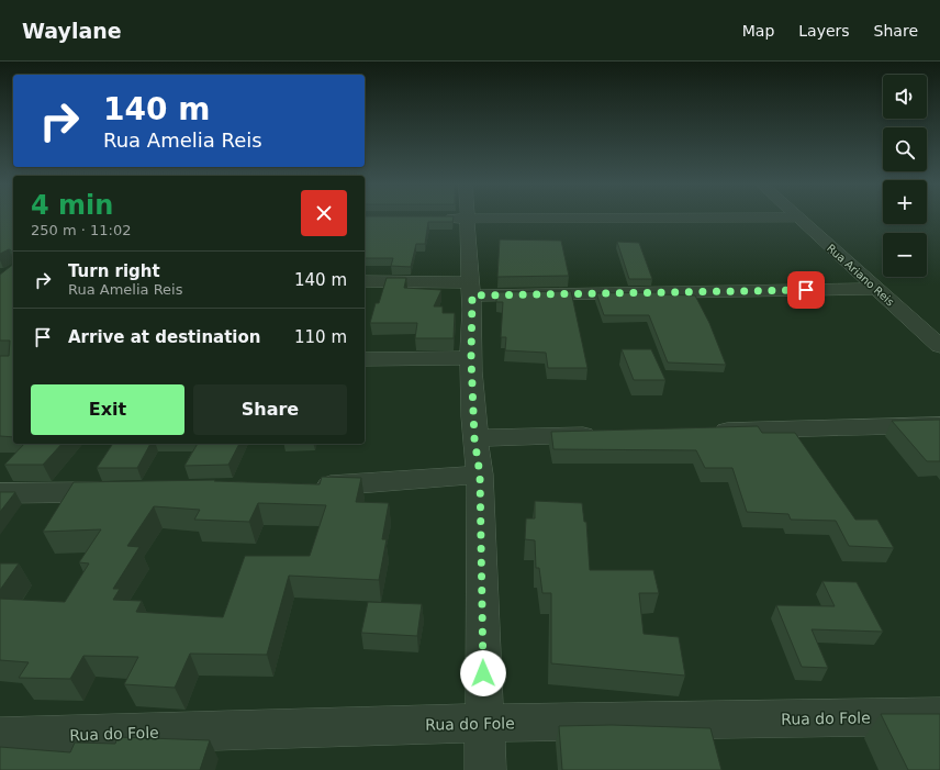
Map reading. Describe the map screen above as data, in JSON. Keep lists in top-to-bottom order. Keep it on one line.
{"streets":{"street":["Rua Ariano Reis","Rua do Fole"]},"page":{"header":"Waylane","nav":["Map","Layers","Share"],"map_buttons":["+","−"],"turn":["140 m","Rua Amelia Reis"],"heading":["4 min","250 m · 11:02"],"list":[{"name":"Turn right","note":"Rua Amelia Reis","value":"140 m"},{"name":"Arrive at destination","value":"110 m"}],"buttons":["Exit","Share"]}}
